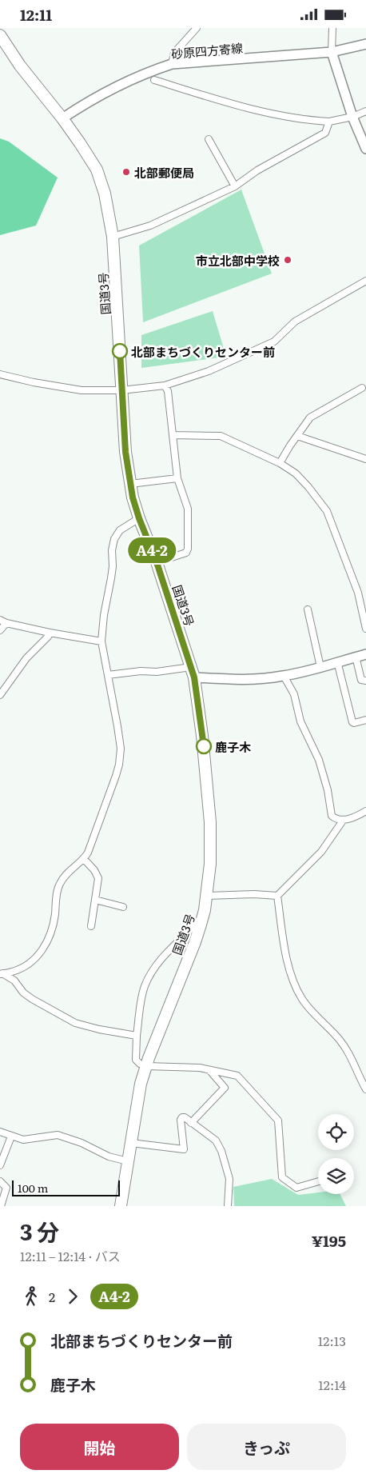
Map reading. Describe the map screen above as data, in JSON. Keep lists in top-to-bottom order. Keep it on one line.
{"streets":{"highway":["国道3号"],"main road":["砂原四方寄線"]},"crossings":[["砂原四方寄線","国道3号"]],"places":["北部郵便局","市立北部中学校","北部まちづくりセンター前","鹿子木"],"lines":["bus line A4-2"],"scale_bar":"100 m","page":{"status":"12:11","on_map":"A4-2","scale":"100 m","heading":["3 分","12:11 – 12:14 · バス","¥195"],"legs":["2","A4-2"],"list":[{"name":"北部まちづくりセンター前","value":"12:13"},{"name":"鹿子木","value":"12:14"}],"buttons":["開始","きっぷ"]}}
